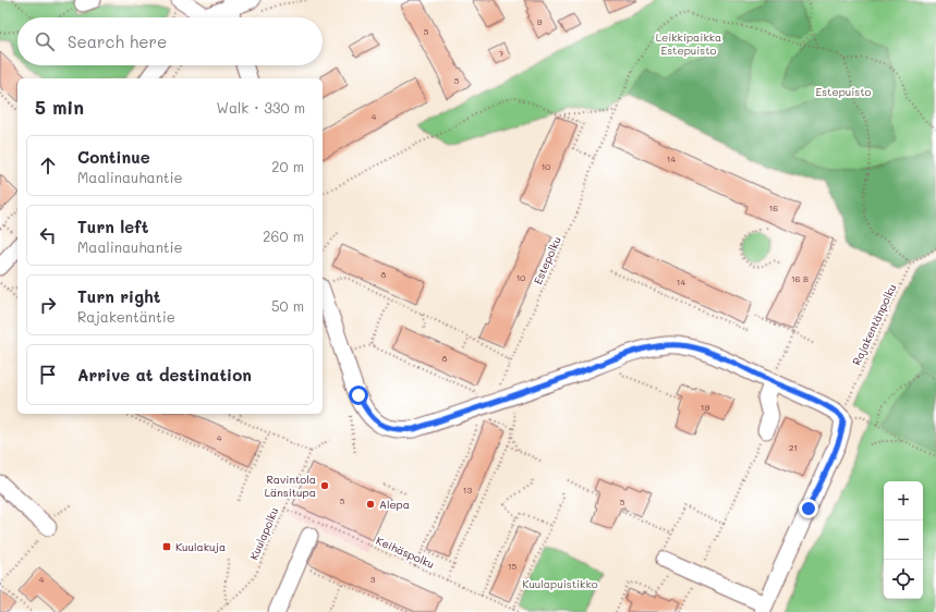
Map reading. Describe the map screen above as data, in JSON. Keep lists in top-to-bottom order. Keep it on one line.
{"streets":{"path":["Estepolku","Rajakentänpolku","Kuulapolku","Keihäspolku"]},"crossings":[["Kuulapolku","Keihäspolku"]],"parks":["Leikkipaikka Estepuisto","Estepuisto","Kuulapuistikko"],"places":{"other":["Ravintola Länsitupa","Alepa"],"transit":["Kuulakuja"]},"house_numbers":["9","5","7","5","4","14","10","16","8","10","16 B","14","8","19","4","21","13","5","5","15","4","3"],"page":{"search":"Search here","heading":["5 min","Walk · 330 m"],"list":[["Continue","Maalinauhantie","20 m"],["Turn left","Maalinauhantie","260 m"],["Turn right","Rajakentäntie","50 m"],"Arrive at destination"],"map_buttons":["+","−"]}}
